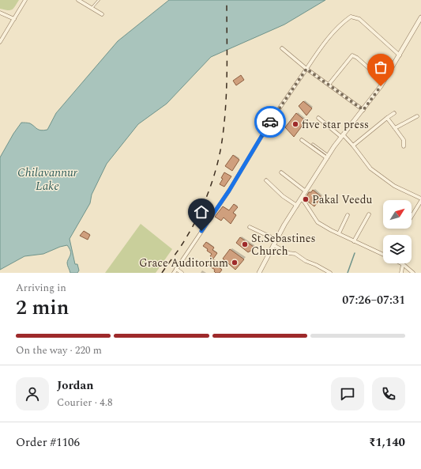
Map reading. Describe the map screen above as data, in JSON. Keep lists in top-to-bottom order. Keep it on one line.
{"water":["Chilavannur Lake"],"places":["five star press","Pakal Veedu","St.Sebastines Church","Grace Auditorium"],"north":"top right","page":{"heading":["2 min","Arriving in","07:26–07:31"],"panel":["Jordan","Courier · 4.8","Order #1106","₹1,140"],"bar":"On the way · 220 m"}}
